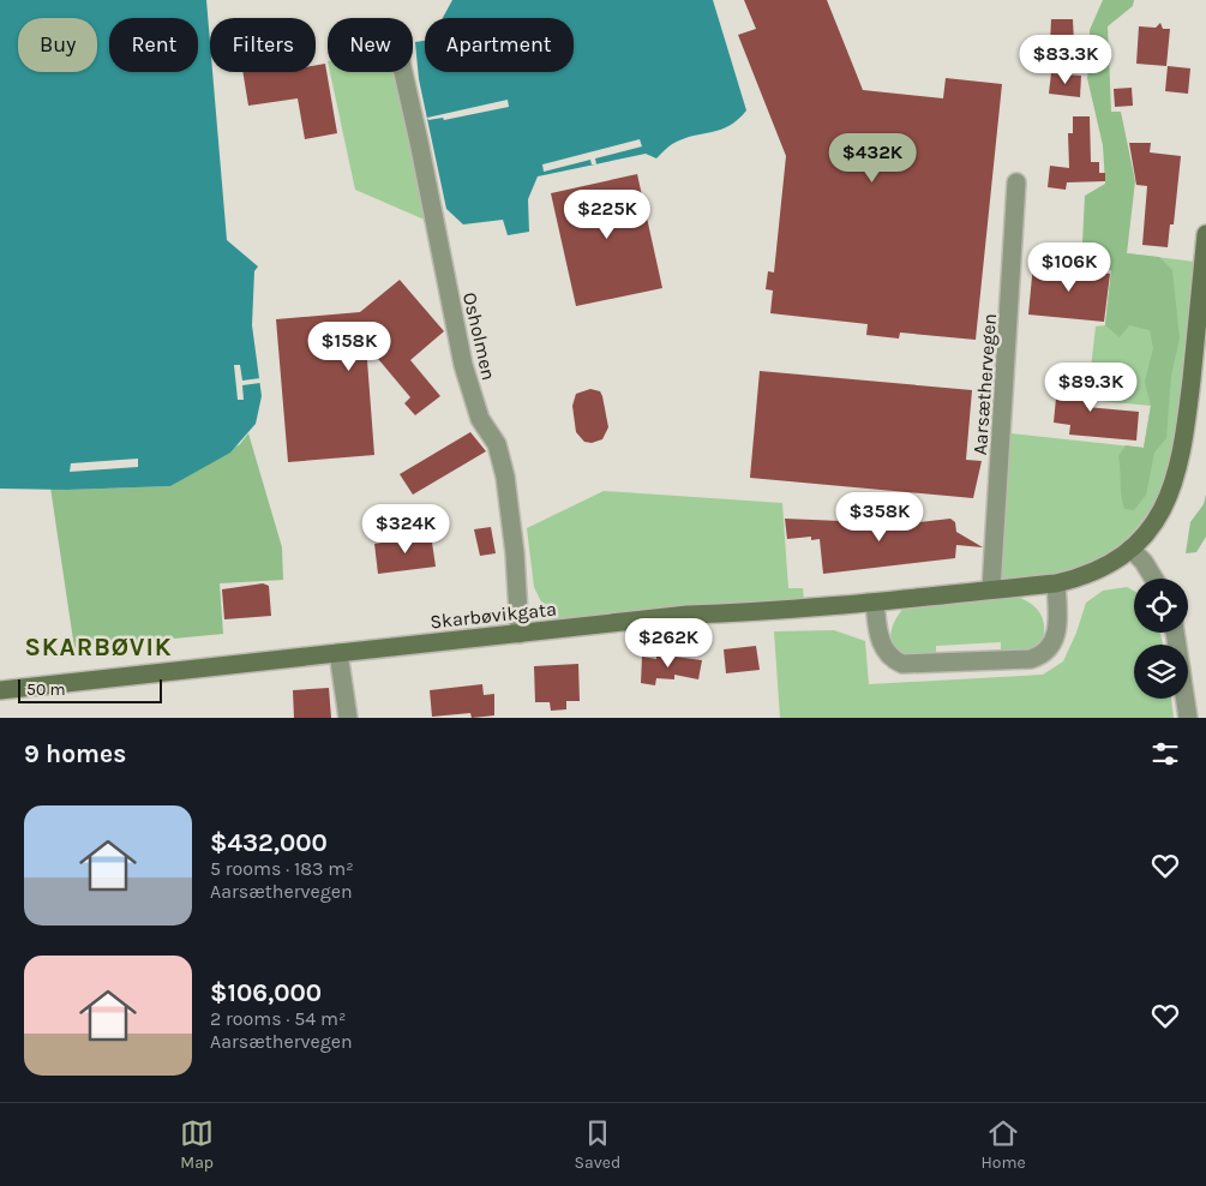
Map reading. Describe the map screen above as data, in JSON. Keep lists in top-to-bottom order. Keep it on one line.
{"streets":{"main road":["Skarbøvikgata"],"street":["Osholmen","Aarsæthervegen"]},"crossings":[["Osholmen","Skarbøvikgata"],["Aarsæthervegen","Skarbøvikgata"]],"districts":["SKARBØVIK"],"scale_bar":"50 m","page":{"chip":["Buy","Rent","Filters","New","Apartment"],"price":["$83.3K","$432K","$225K","$106K","$158K","$89.3K","$358K","$324K","$262K"],"scale":"50 m","heading":"9 homes","list":[{"name":"$432,000","note":"5 rooms · 183 m² · Aarsæthervegen"},{"name":"$106,000","note":"2 rooms · 54 m² · Aarsæthervegen"}],"tabs":["Map","Saved","Home"]}}
